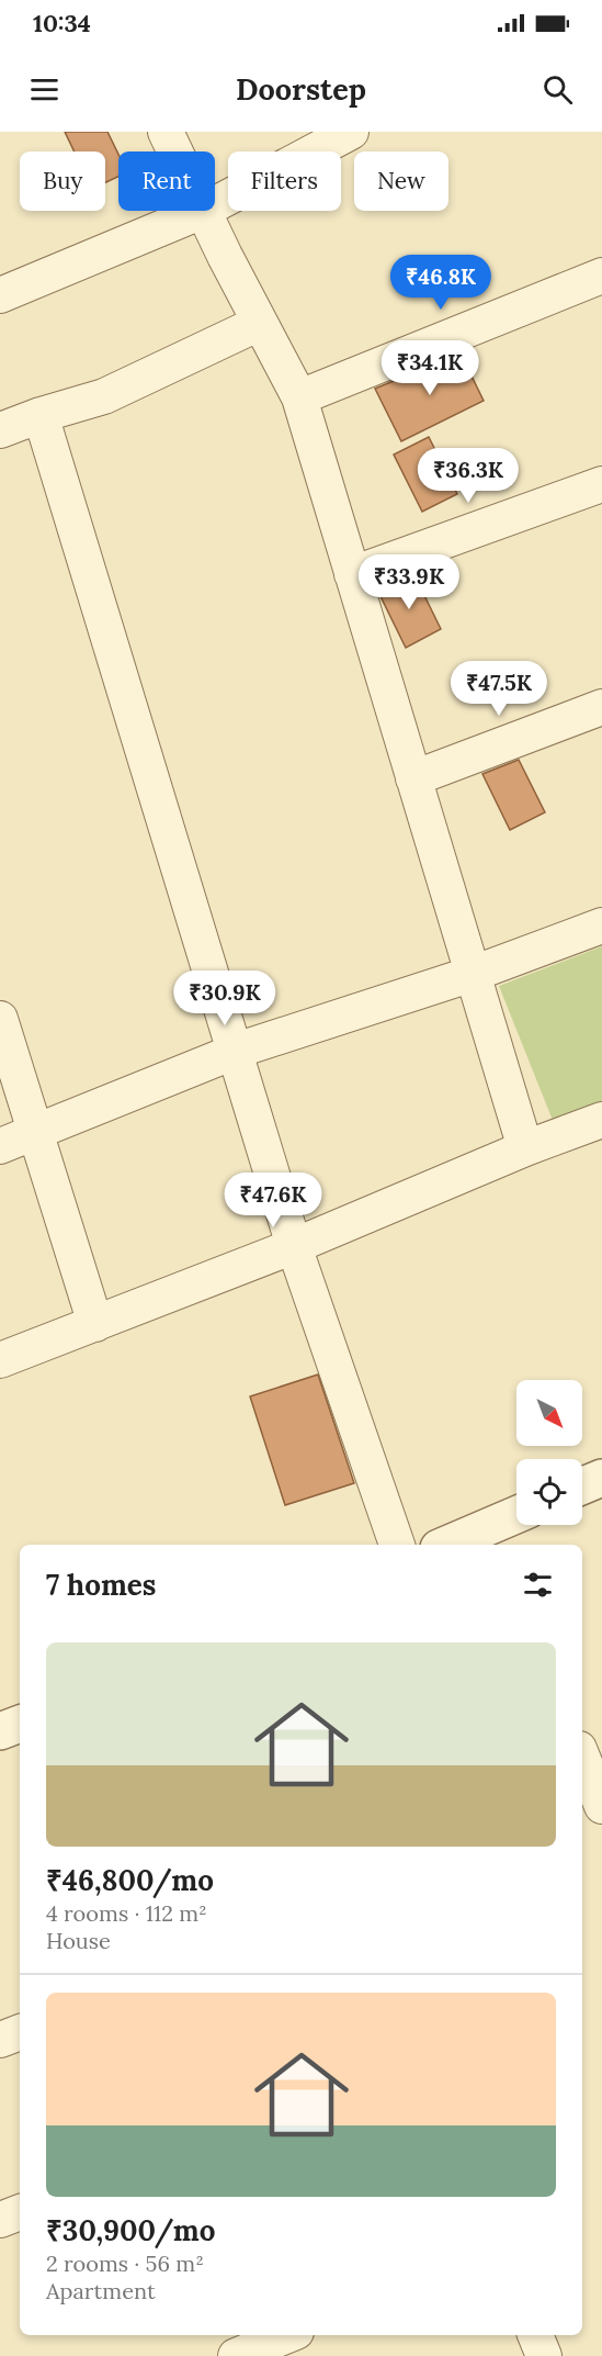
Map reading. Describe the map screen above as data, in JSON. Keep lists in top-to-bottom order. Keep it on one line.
{"north":"bottom right","page":{"status":"10:34","header":"Doorstep","chip":["Buy","Rent","Filters","New"],"price":["₹46.8K","₹34.1K","₹36.3K","₹33.9K","₹47.5K","₹30.9K","₹47.6K"],"heading":"7 homes","list":[{"name":"₹46,800/mo","note":"4 rooms · 112 m² · House"},{"name":"₹30,900/mo","note":"2 rooms · 56 m² · Apartment"}]}}
